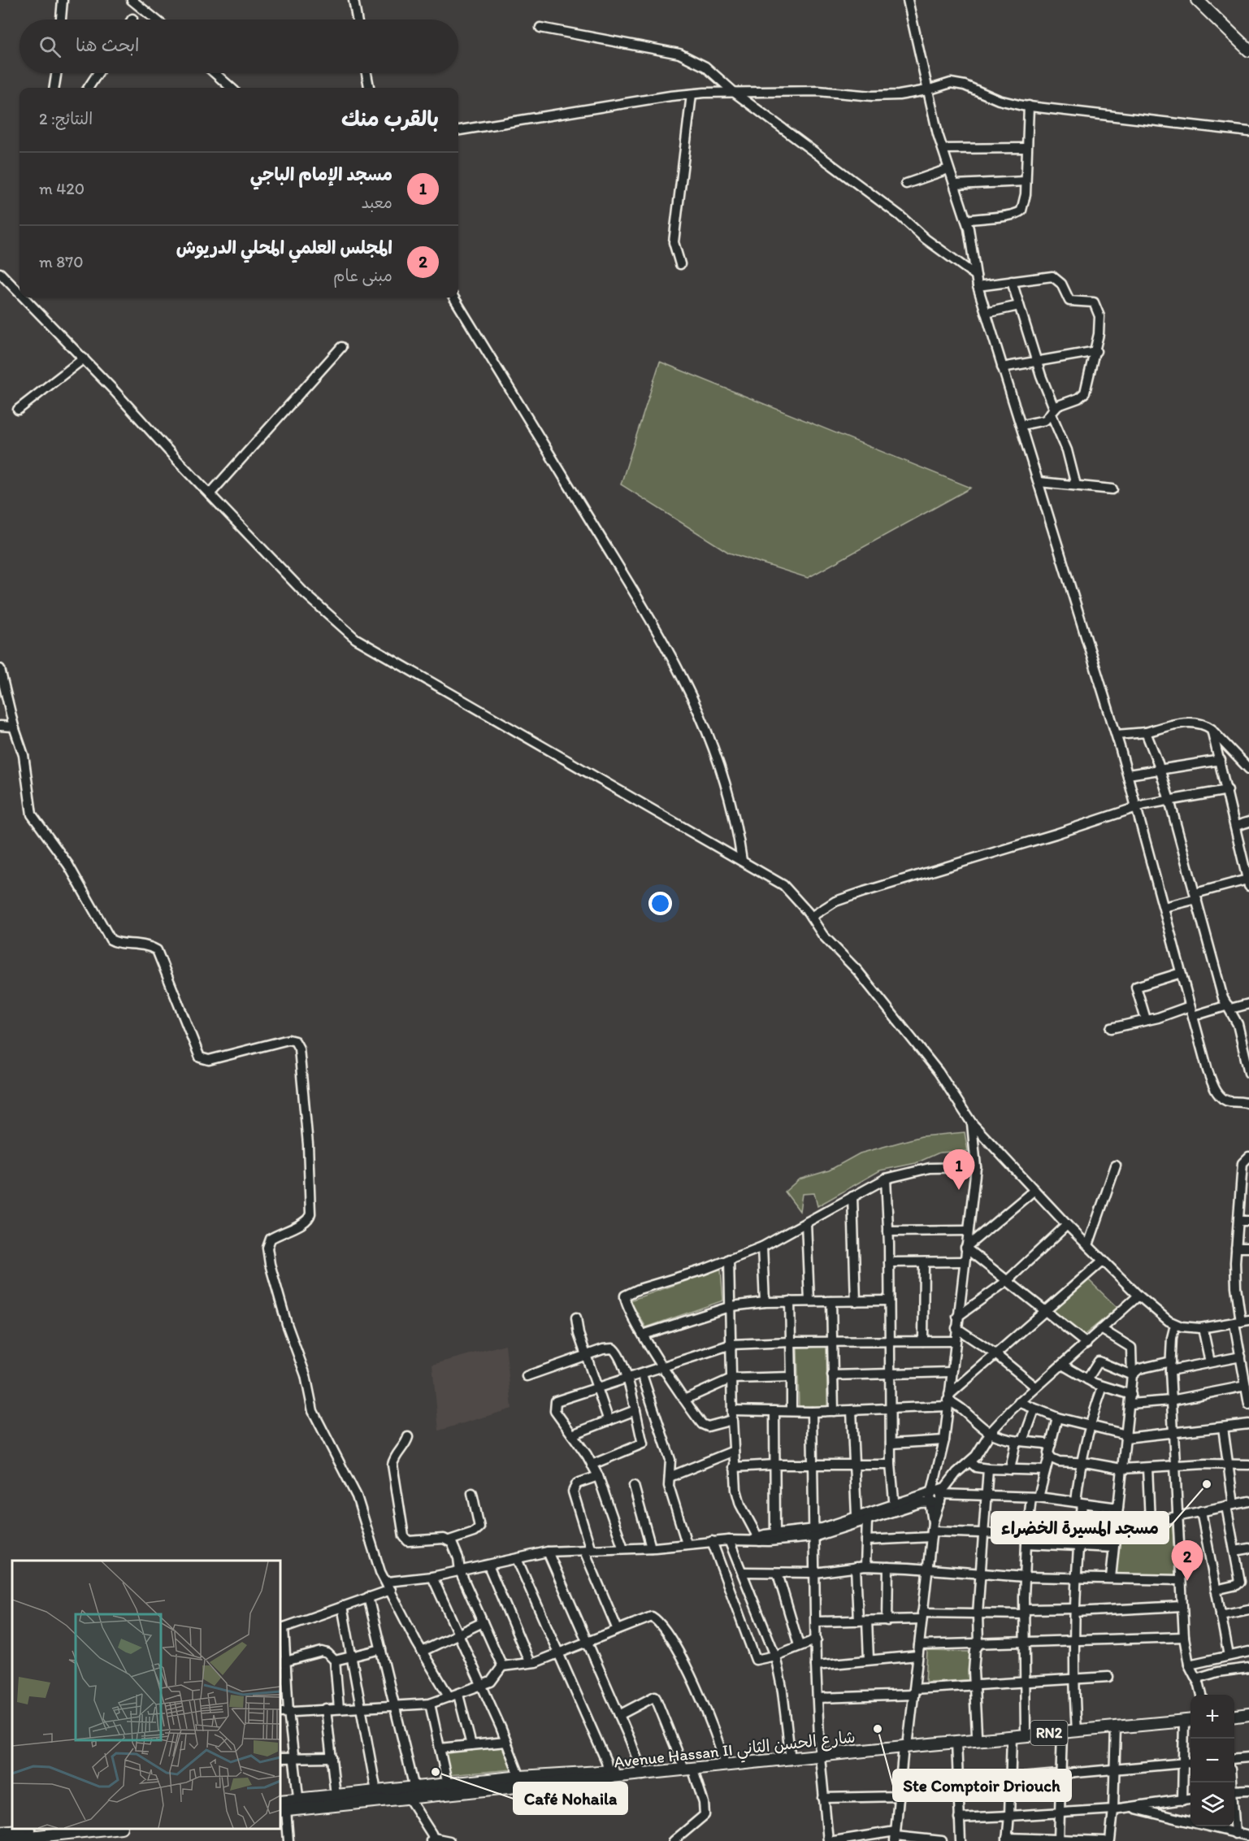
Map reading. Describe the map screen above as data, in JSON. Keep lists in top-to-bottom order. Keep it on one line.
{"streets":{"main road":["RN2","Avenue Hassan II شارع الحسن الثاني"]},"places":["مسجد المسيرة الخضراء","Ste Comptoir Driouch","Café Nohaila"],"page":{"search":"ابحث هنا","heading":["بالقرب منك","النتائج: 2"],"list":[{"mark":"1","name":"مسجد الإمام الباجي","note":"معبد","value":"420 m"},{"mark":"2","name":"المجلس العلمي المحلي الدريوش","note":"مبنى عام","value":"870 m"}],"pins":["1","2"],"map_buttons":["+","−"]}}
